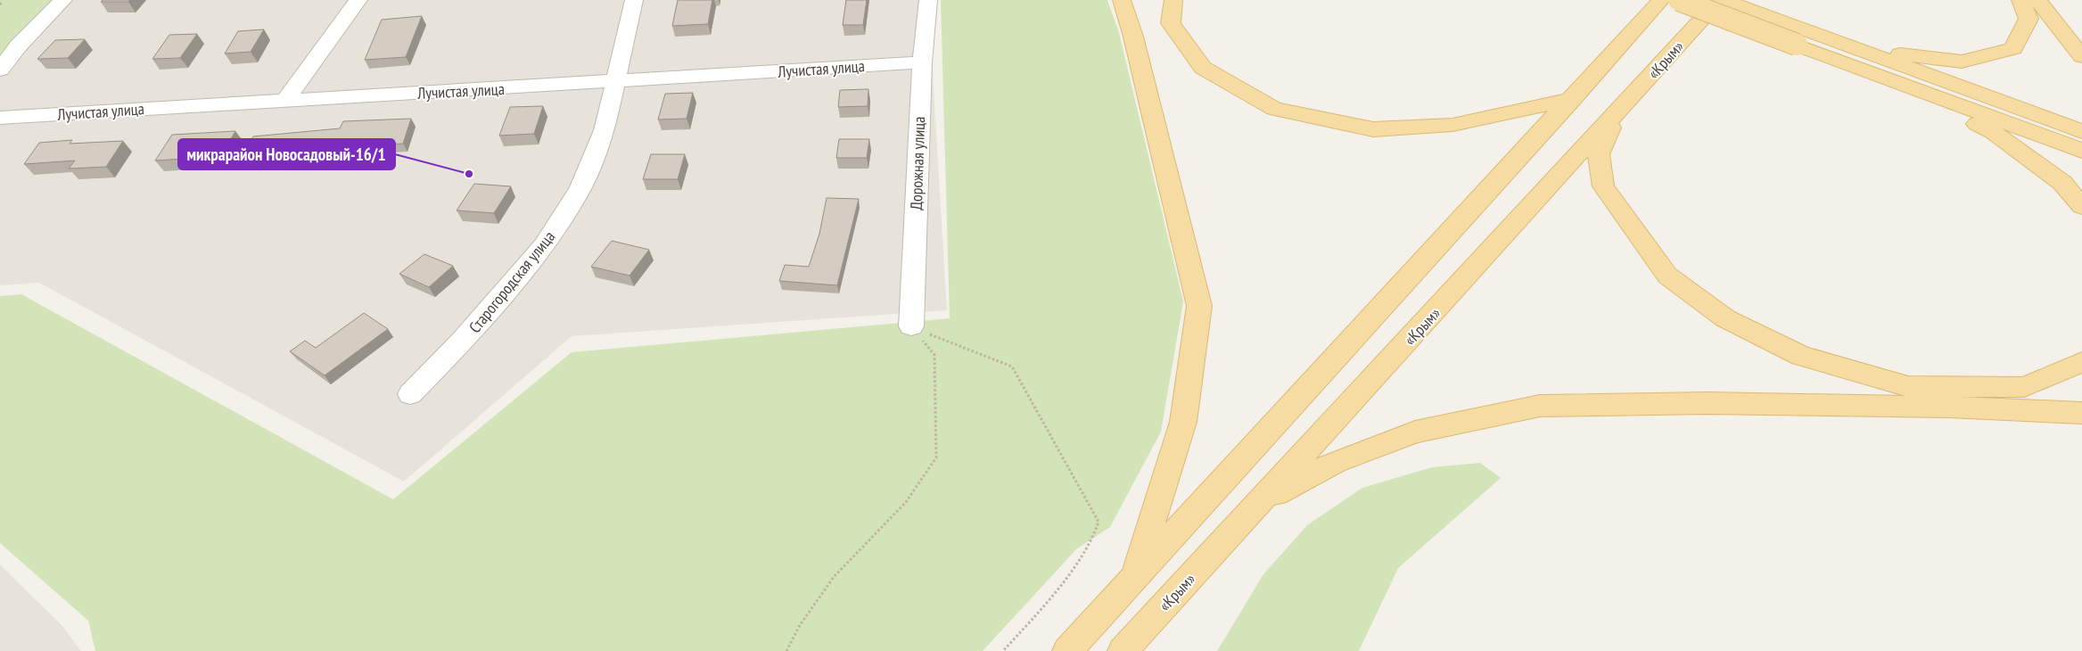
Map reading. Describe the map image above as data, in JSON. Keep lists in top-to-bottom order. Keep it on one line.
{"streets":{"main road":["«Крым»"],"street":["Лучистая улица","Дорожная улица","Старогородская улица"]},"crossings":[["Лучистая улица","Дорожная улица"],["Лучистая улица","Старогородская улица"]],"places":["микрарайон Новосадовый-16/1"]}
